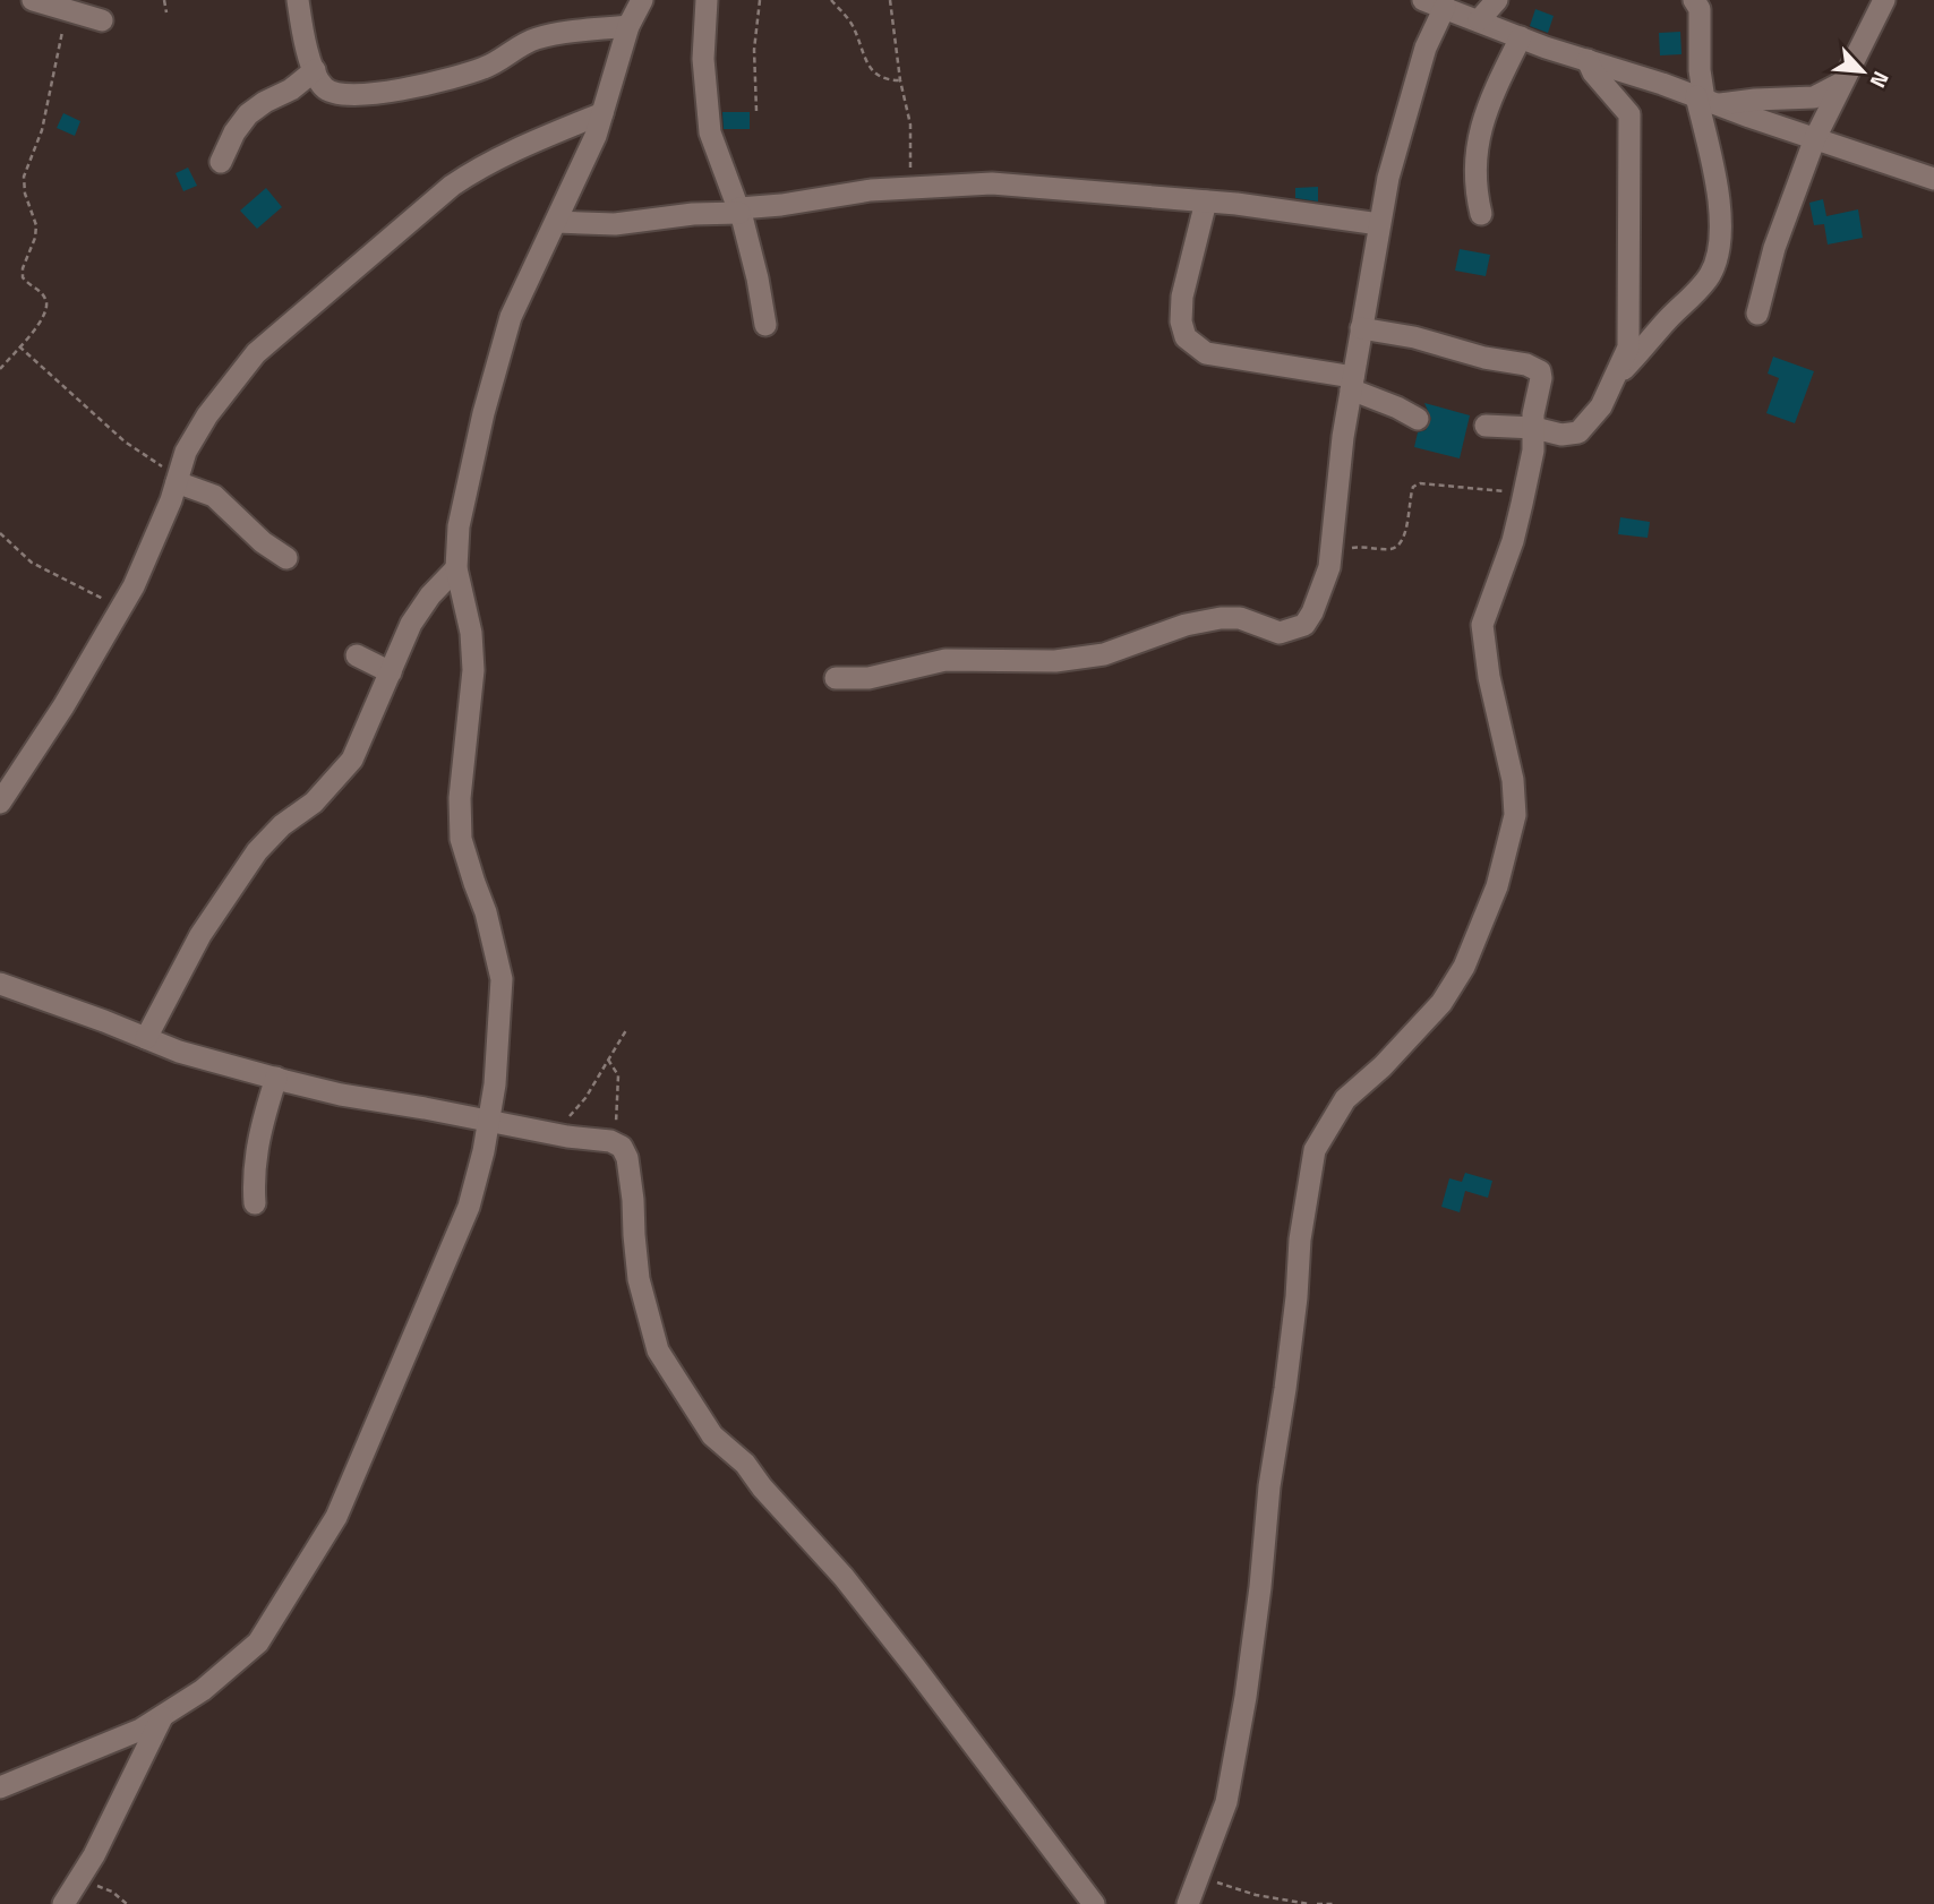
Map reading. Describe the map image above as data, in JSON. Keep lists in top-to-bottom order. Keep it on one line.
{"north":"bottom right"}
